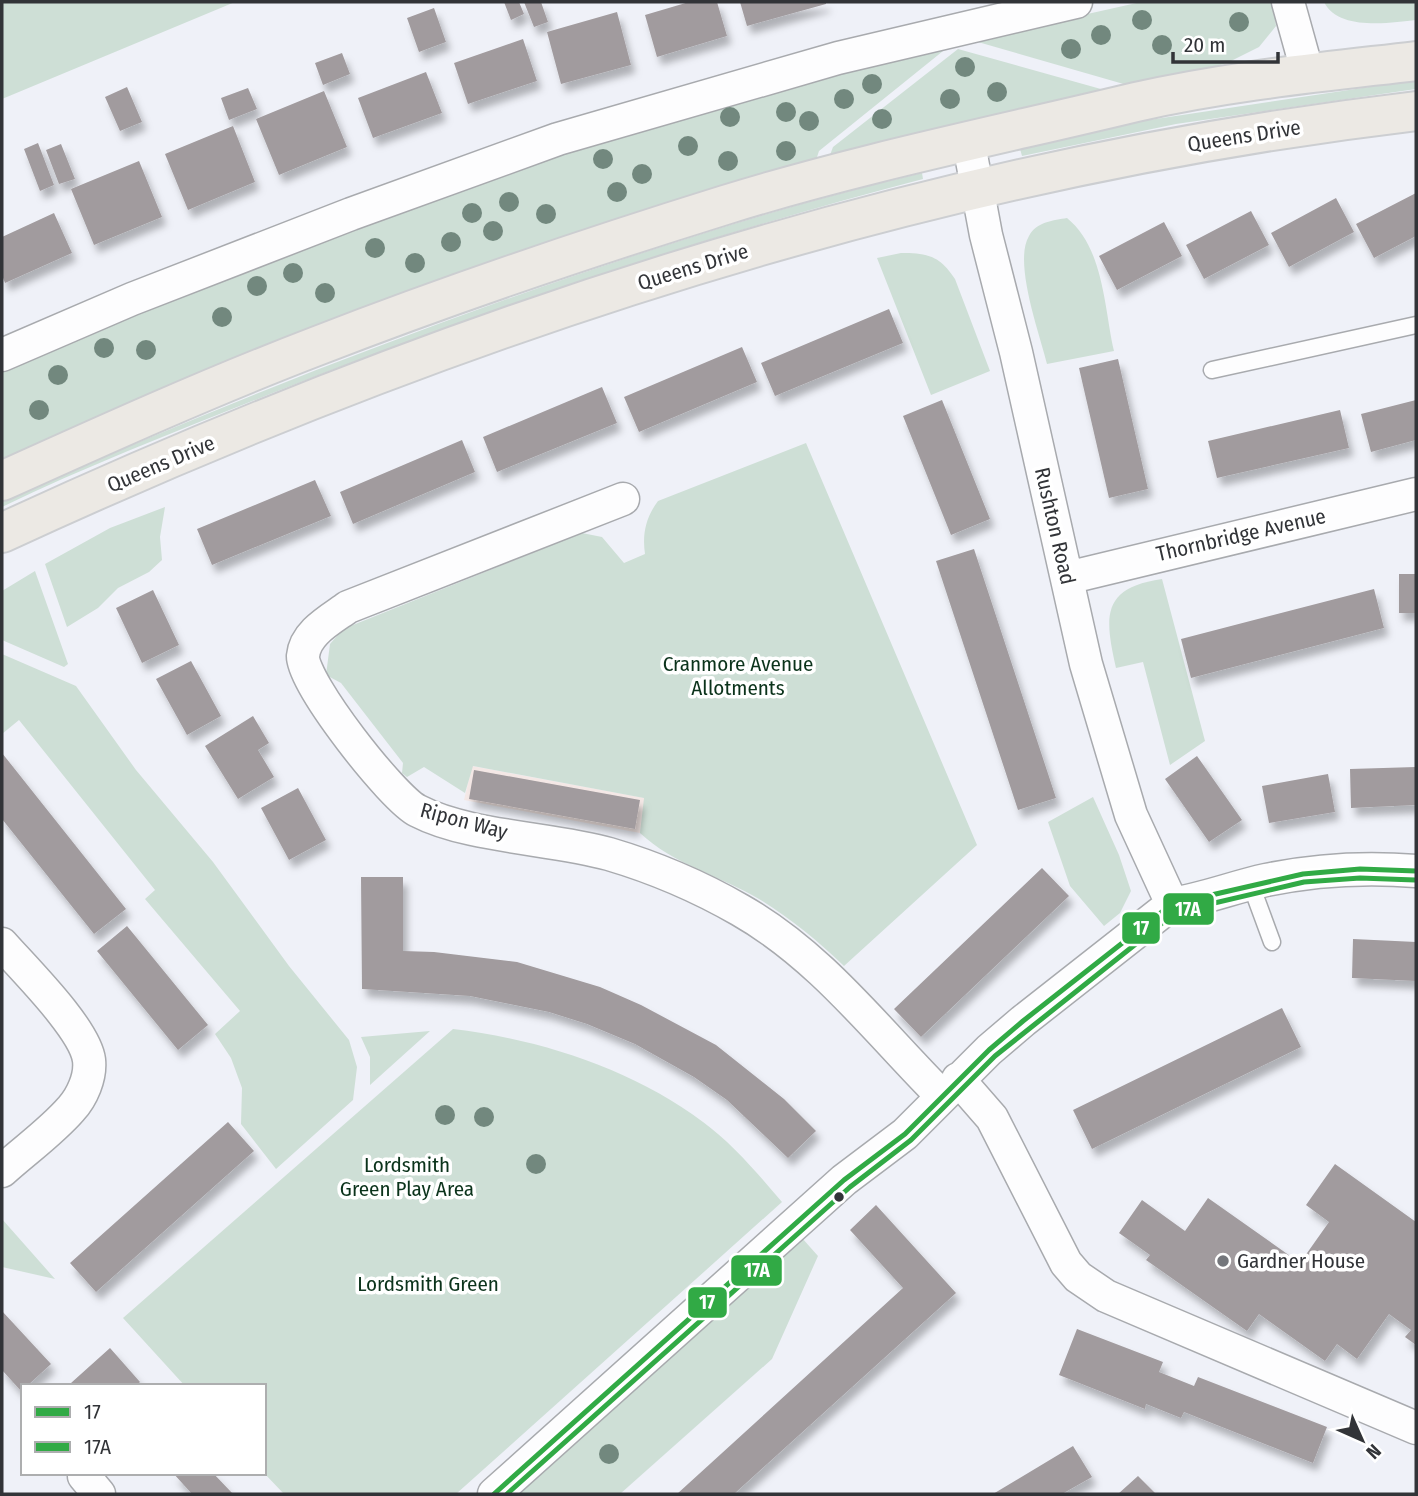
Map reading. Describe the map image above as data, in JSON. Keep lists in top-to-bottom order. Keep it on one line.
{"streets":{"main road":["Queens Drive"],"street":["Rushton Road","Thornbridge Avenue","Ripon Way"]},"crossings":[["Queens Drive","Rushton Road"],["Rushton Road","Thornbridge Avenue"]],"parks":["Cranmore Avenue Allotments","Lordsmith Green Play Area","Lordsmith Green"],"places":["Gardner House"],"lines":["transit line 17","transit line 17A"],"legend":["17","17A"],"scale_bar":"20 m","north":"bottom right"}
